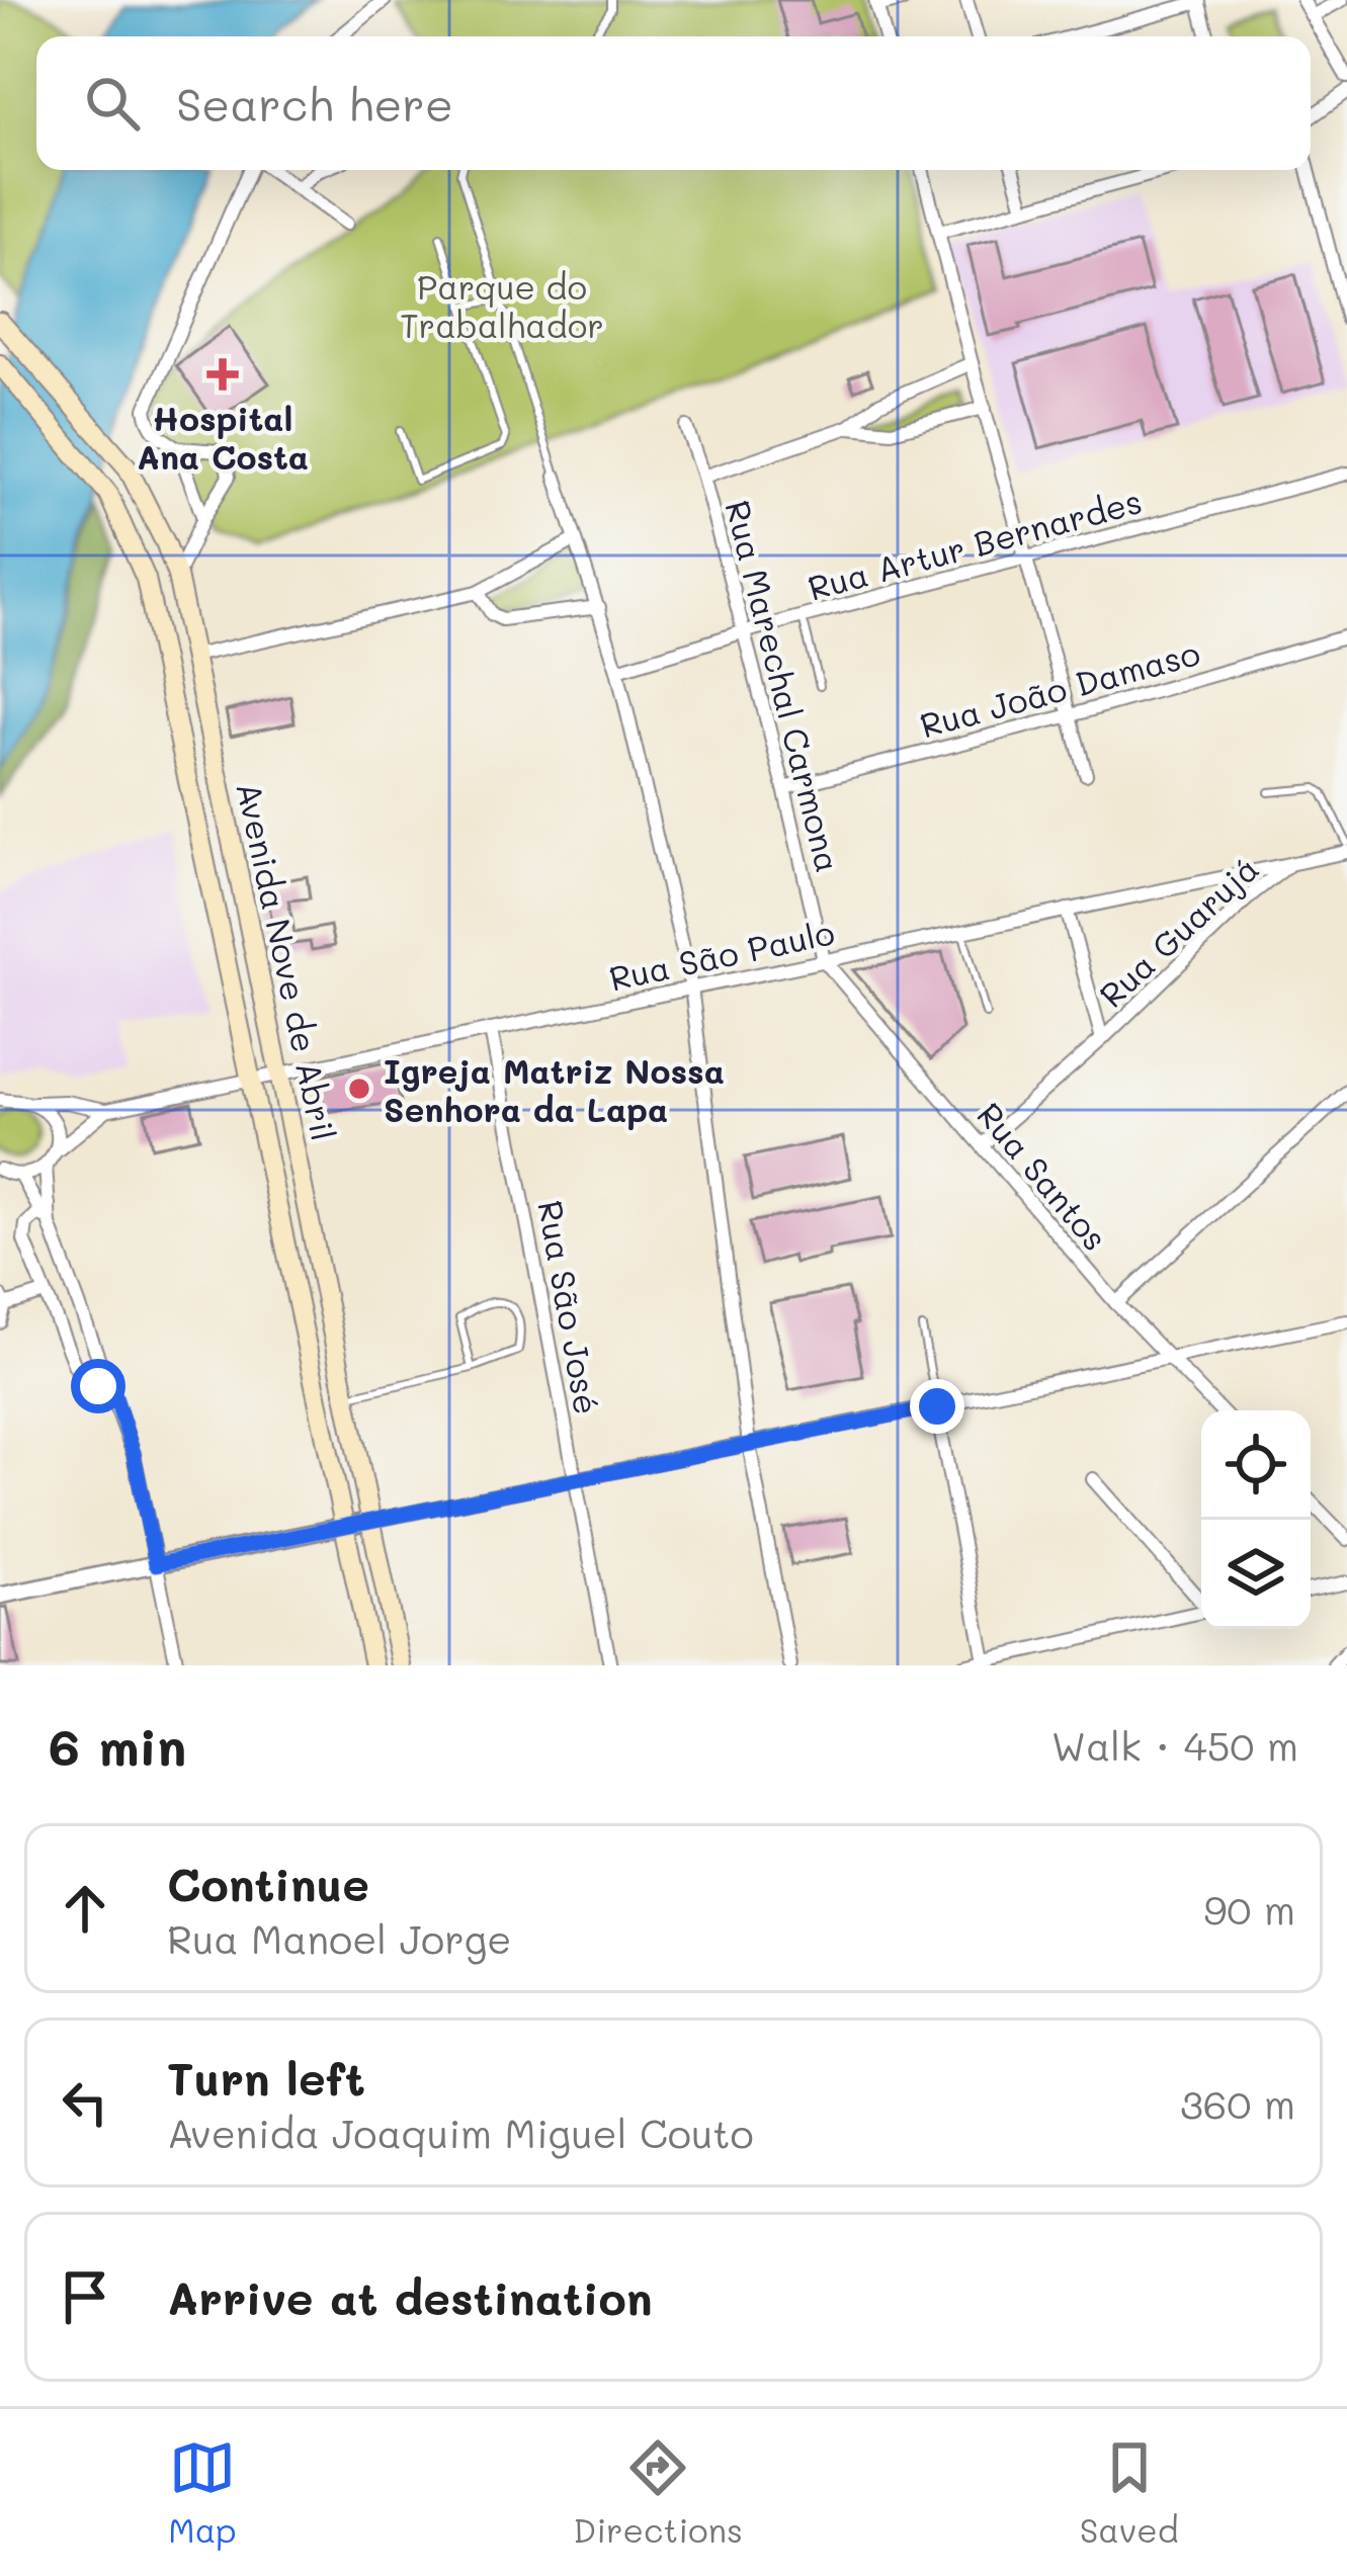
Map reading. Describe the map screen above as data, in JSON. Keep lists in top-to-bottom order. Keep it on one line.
{"streets":{"main road":["Avenida Nove de Abril"],"street":["Rua Artur Bernardes","Rua Marechal Carmona","Rua João Damaso","Rua Guarujá","Rua São Paulo","Rua Santos","Rua São José"]},"crossings":[["Rua Artur Bernardes","Rua Marechal Carmona"],["Rua Marechal Carmona","Rua João Damaso"],["Rua Marechal Carmona","Rua São Paulo"],["Rua Marechal Carmona","Rua Santos"],["Rua Guarujá","Rua São Paulo"],["Rua Guarujá","Rua Santos"],["Rua São Paulo","Avenida Nove de Abril"],["Rua São Paulo","Rua Santos"],["Rua São Paulo","Rua São José"]],"parks":["Parque do Trabalhador"],"places":{"health":["Hospital Ana Costa"],"other":["Igreja Matriz Nossa Senhora da Lapa"]},"page":{"search":"Search here","heading":["6 min","Walk · 450 m"],"list":[["Continue","Rua Manoel Jorge","90 m"],["Turn left","Avenida Joaquim Miguel Couto","360 m"],"Arrive at destination"],"nav":["Map","Directions","Saved"]}}
